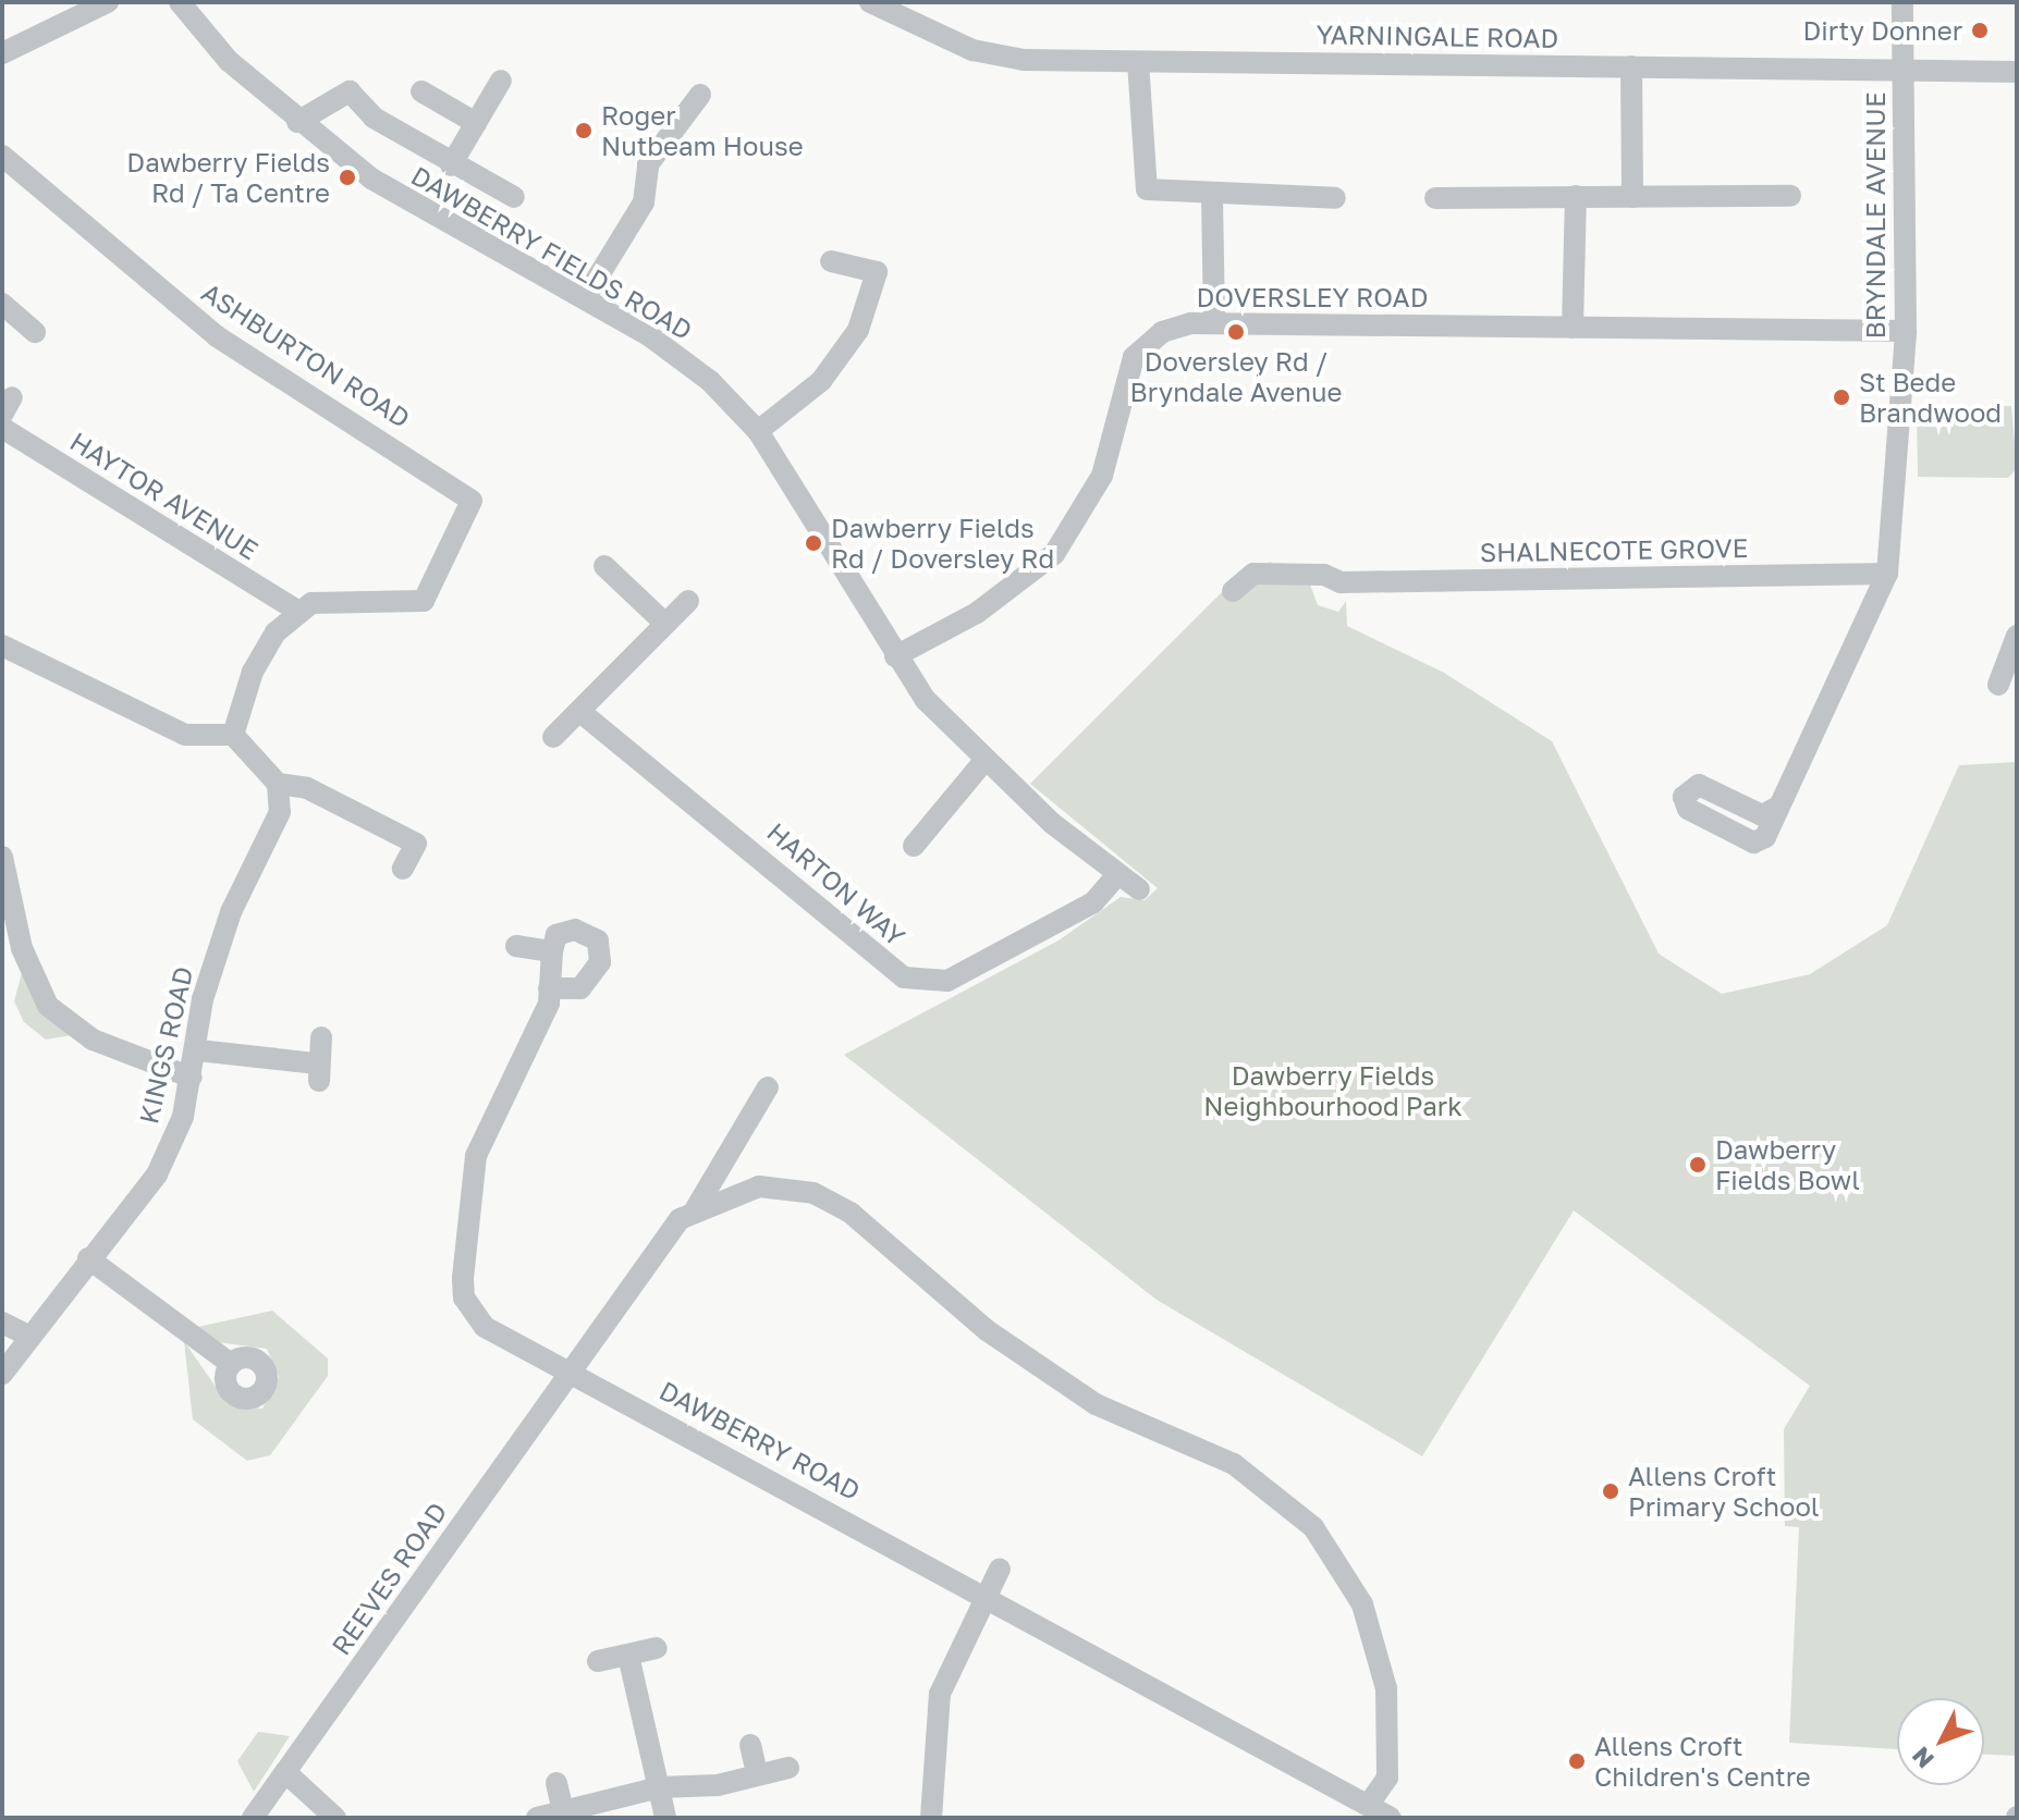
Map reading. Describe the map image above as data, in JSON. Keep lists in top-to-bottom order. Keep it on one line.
{"streets":{"street":["YARNINGALE ROAD","BRYNDALE AVENUE","DAWBERRY FIELDS ROAD","DOVERSLEY ROAD","ASHBURTON ROAD","HAYTOR AVENUE","SHALNECOTE GROVE","HARTON WAY","KINGS ROAD","DAWBERRY ROAD","REEVES ROAD"]},"crossings":[["YARNINGALE ROAD","BRYNDALE AVENUE"],["BRYNDALE AVENUE","DOVERSLEY ROAD"],["BRYNDALE AVENUE","SHALNECOTE GROVE"],["DAWBERRY FIELDS ROAD","DOVERSLEY ROAD"],["DAWBERRY FIELDS ROAD","HARTON WAY"],["ASHBURTON ROAD","HAYTOR AVENUE"],["DAWBERRY ROAD","REEVES ROAD"]],"parks":["Dawberry Fields Neighbourhood Park"],"places":["Dirty Donner","Roger Nutbeam House","Dawberry Fields Rd / Ta Centre","Doversley Rd / Bryndale Avenue","St Bede Brandwood","Dawberry Fields Rd / Doversley Rd","Dawberry Fields Bowl","Allens Croft Primary School","Allens Croft Children's Centre"],"north":"bottom left"}
